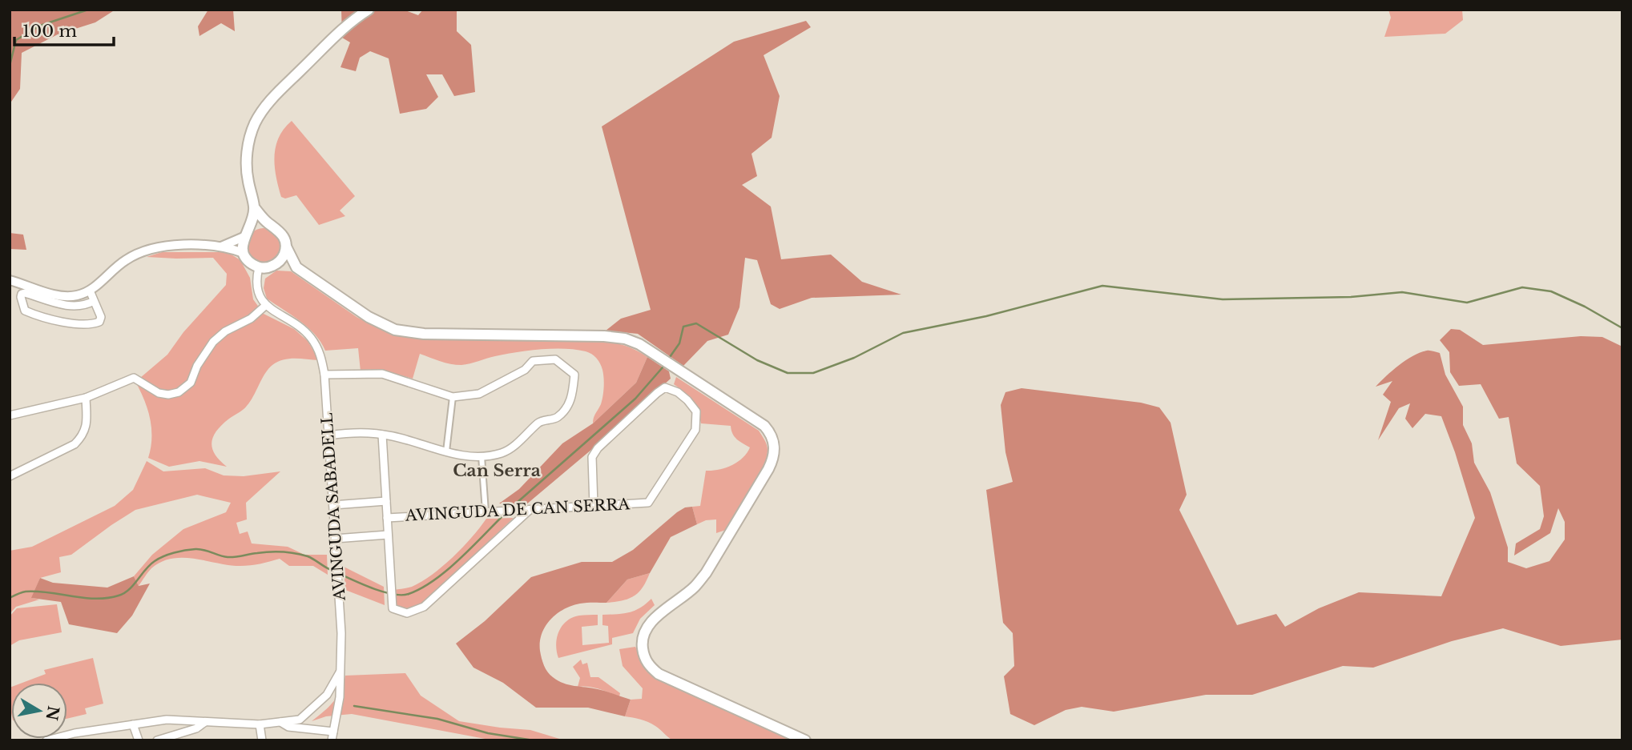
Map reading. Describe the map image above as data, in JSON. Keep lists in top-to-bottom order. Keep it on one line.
{"streets":{"street":["AVINGUDA SABADELL","AVINGUDA DE CAN SERRA"]},"districts":["Can Serra"],"scale_bar":"100 m","north":"right"}
